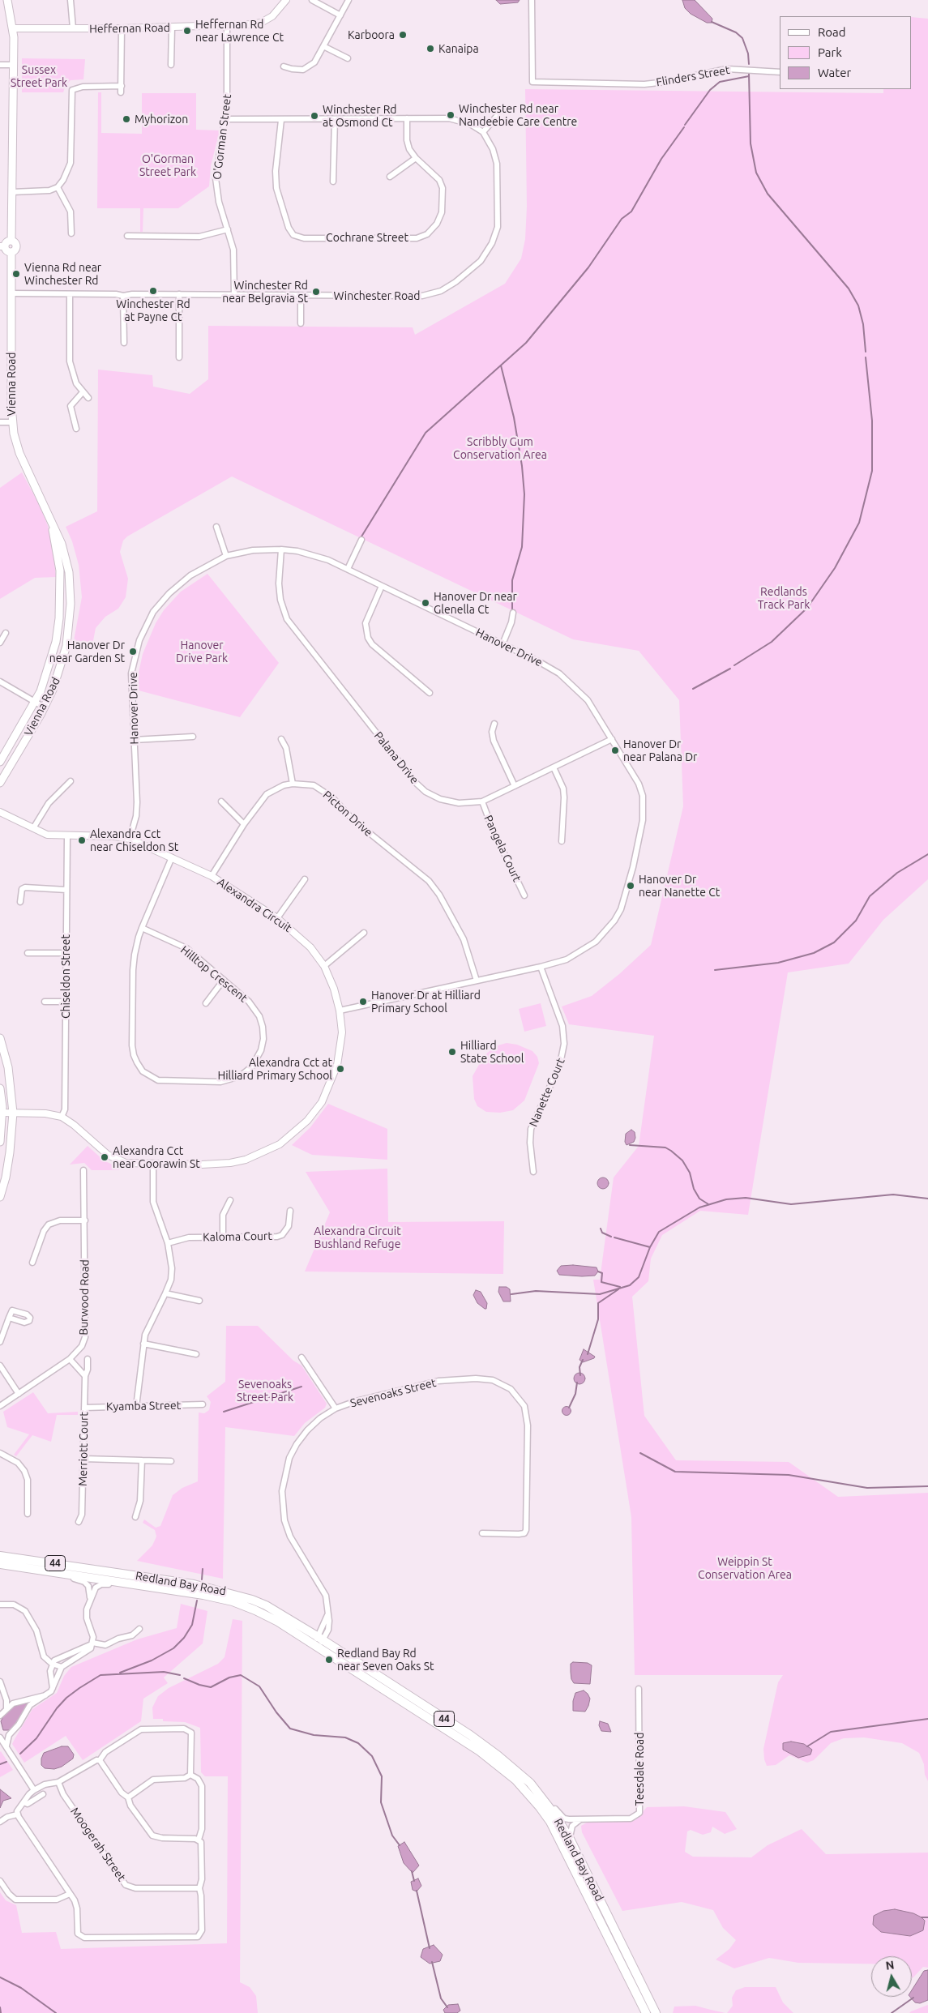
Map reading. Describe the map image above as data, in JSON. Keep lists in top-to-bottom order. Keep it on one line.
{"streets":{"main road":["Vienna Road","44","Redland Bay Road"],"street":["Heffernan Road","Flinders Street","O'Gorman Street","Cochrane Street","Winchester Road","Hanover Drive","Palana Drive","Picton Drive","Pangela Court","Alexandra Circuit","Hilltop Crescent","Chiseldon Street","Nanette Court","Kaloma Court","Burwood Road","Sevenoaks Street","Kyamba Street","Merriott Court","Teesdale Road","Moogerah Street"]},"crossings":[["Heffernan Road","O'Gorman Street"],["O'Gorman Street","Winchester Road"],["Winchester Road","Vienna Road"],["Hanover Drive","Palana Drive"],["Hanover Drive","Picton Drive"],["Hanover Drive","Alexandra Circuit"],["Hanover Drive","Nanette Court"],["Palana Drive","Pangela Court"],["Picton Drive","Alexandra Circuit"],["Alexandra Circuit","Hilltop Crescent"],["Alexandra Circuit","Chiseldon Street"],["Sevenoaks Street","Redland Bay Road"],["Kyamba Street","Merriott Court"],["Redland Bay Road","Teesdale Road"]],"parks":["Sussex Street Park","O'Gorman Street Park","Scribbly Gum Conservation Area","Redlands Track Park","Hanover Drive Park","Alexandra Circuit Bushland Refuge","Sevenoaks Street Park","Weippin St Conservation Area"],"places":["Heffernan Rd near Lawrence Ct","Karboora","Kanaipa","Winchester Rd near Nandeebie Care Centre","Winchester Rd at Osmond Ct","Myhorizon","Vienna Rd near Winchester Rd","Winchester Rd at Payne Ct","Winchester Rd near Belgravia St","Hanover Dr near Glenella Ct","Hanover Dr near Garden St","Hanover Dr near Palana Dr","Alexandra Cct near Chiseldon St","Hanover Dr near Nanette Ct","Hanover Dr at Hilliard Primary School","Hilliard State School","Alexandra Cct at Hilliard Primary School","Alexandra Cct near Goorawin St","Redland Bay Rd near Seven Oaks St"],"legend":["Road","Park","Water"],"north":"top"}
